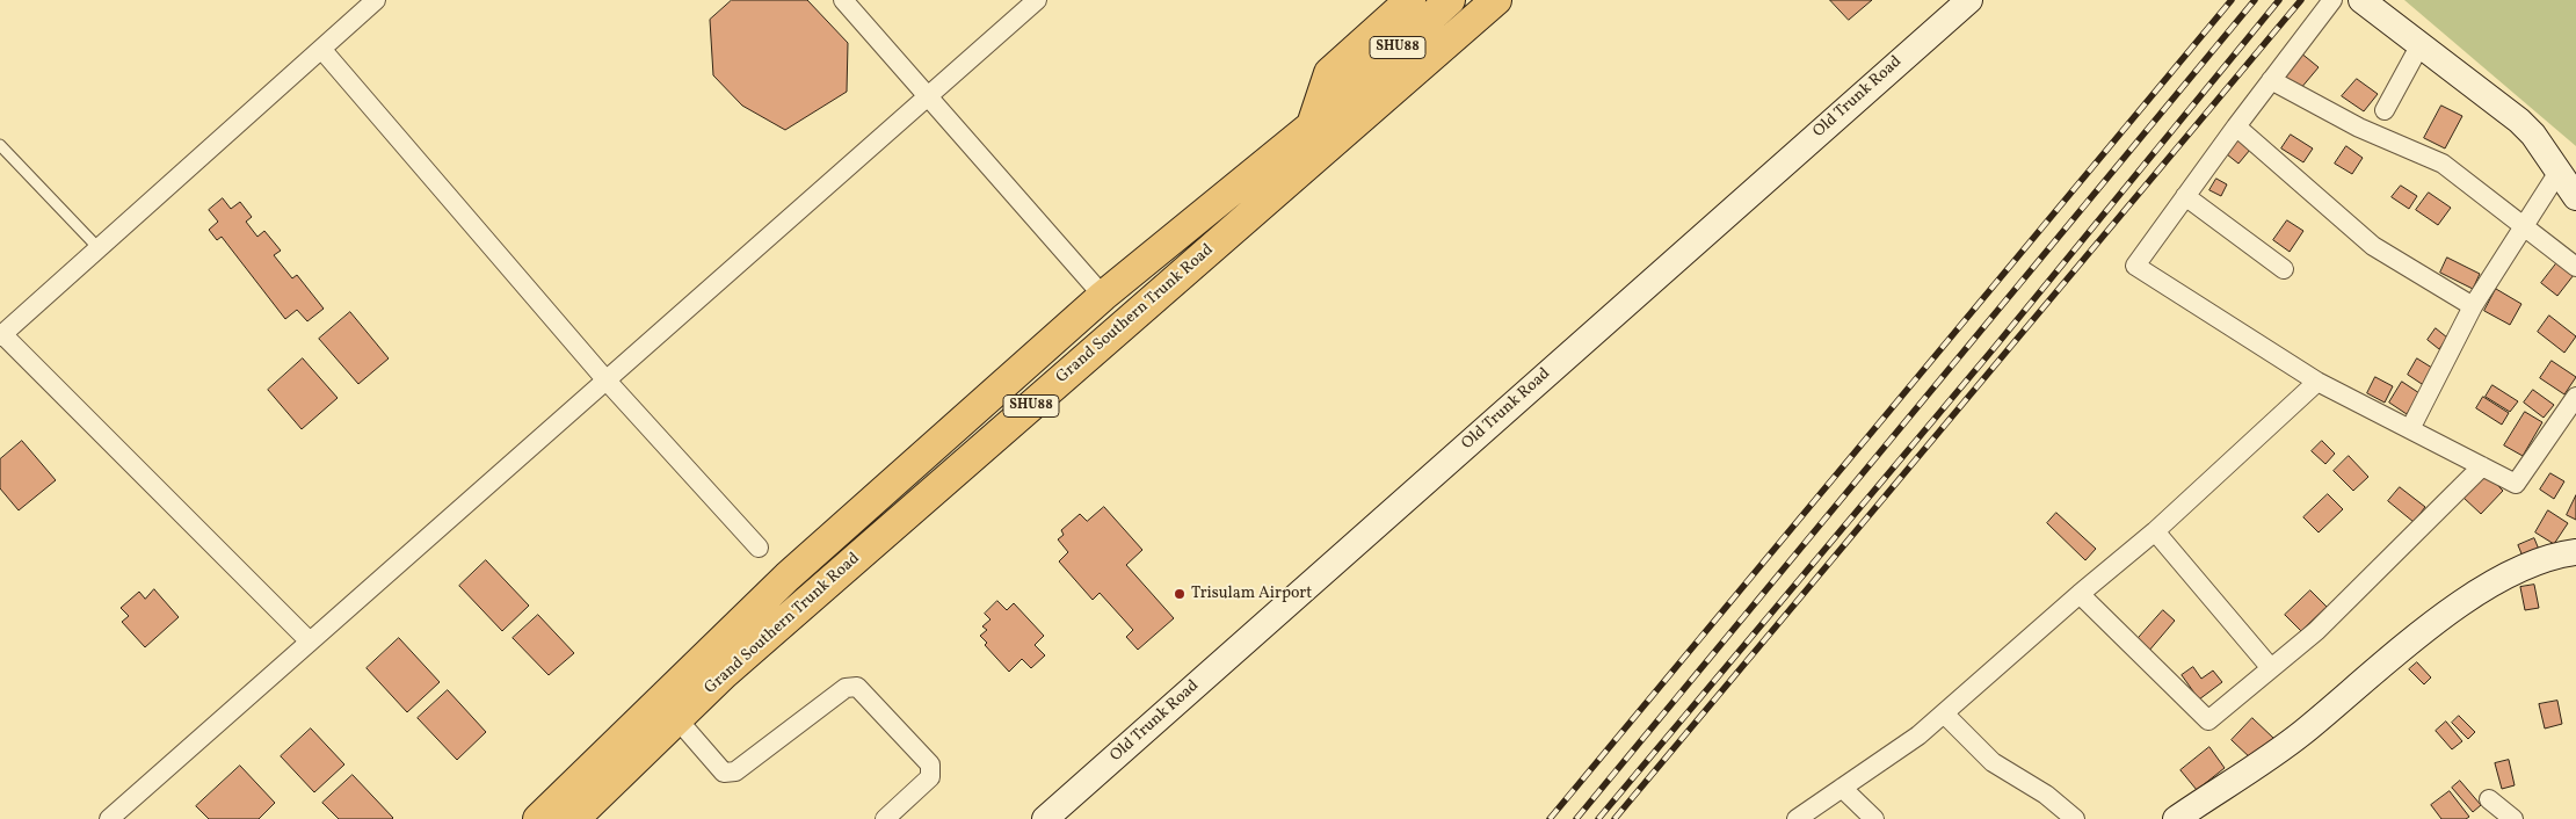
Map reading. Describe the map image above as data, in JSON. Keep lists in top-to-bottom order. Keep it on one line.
{"streets":{"main road":["SHU88","Grand Southern Trunk Road"],"street":["Old Trunk Road"]},"crossings":[["SHU88","Grand Southern Trunk Road"]],"places":["Trisulam Airport"]}
